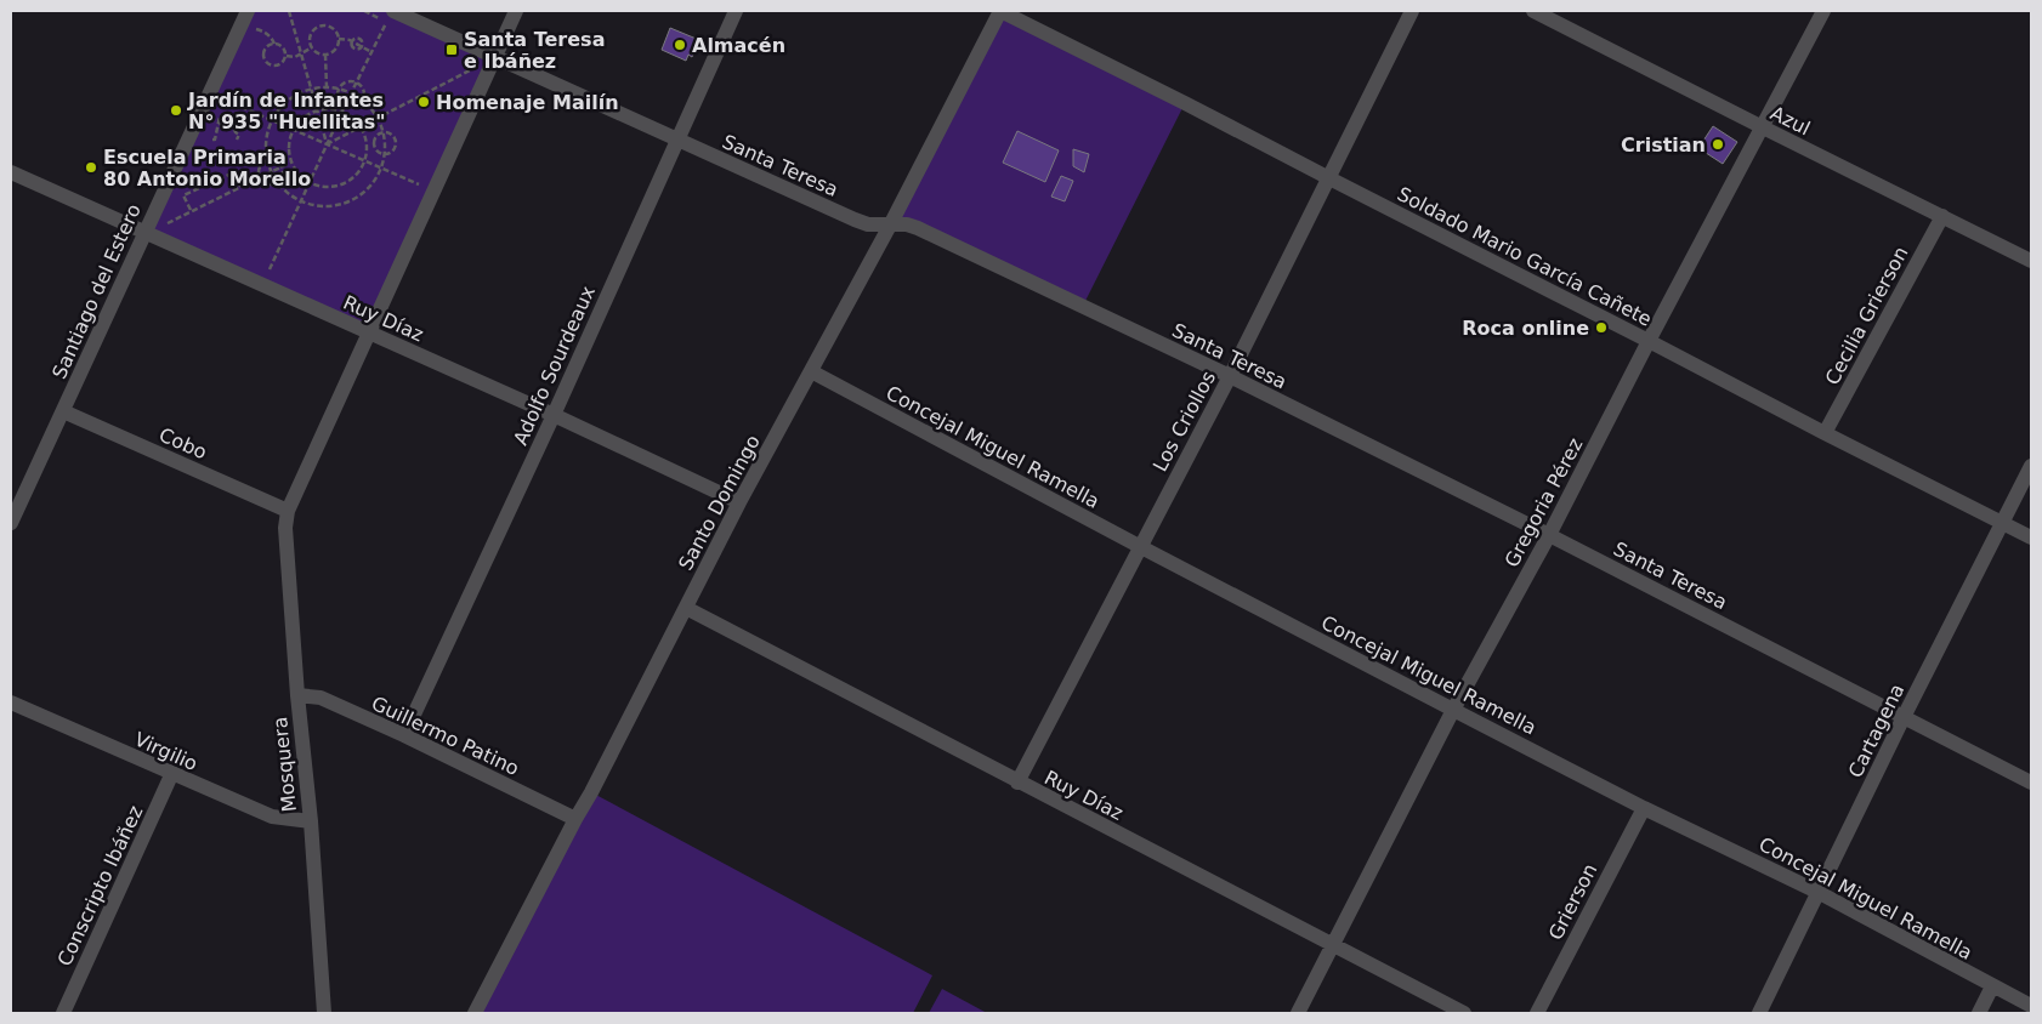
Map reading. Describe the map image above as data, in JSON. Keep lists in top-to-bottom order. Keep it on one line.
{"streets":{"street":["Azul","Santa Teresa","Soldado Mario García Cañete","Santiago del Estero","Cecilia Grierson","Ruy Díaz","Adolfo Sourdeaux","Los Criollos","Cobo","Concejal Miguel Ramella","Santo Domingo","Gregoria Pérez","Cartagena","Guillermo Patino","Virgilio","Mosquera","Conscripto Ibáñez","Grierson"]},"crossings":[["Azul","Cecilia Grierson"],["Azul","Gregoria Pérez"],["Santa Teresa","Adolfo Sourdeaux"],["Santa Teresa","Los Criollos"],["Santa Teresa","Santo Domingo"],["Santa Teresa","Gregoria Pérez"],["Santa Teresa","Cartagena"],["Soldado Mario García Cañete","Cecilia Grierson"],["Soldado Mario García Cañete","Los Criollos"],["Soldado Mario García Cañete","Santo Domingo"],["Soldado Mario García Cañete","Gregoria Pérez"],["Soldado Mario García Cañete","Cartagena"],["Santiago del Estero","Ruy Díaz"],["Santiago del Estero","Cobo"],["Ruy Díaz","Adolfo Sourdeaux"],["Ruy Díaz","Los Criollos"],["Ruy Díaz","Santo Domingo"],["Ruy Díaz","Gregoria Pérez"],["Adolfo Sourdeaux","Guillermo Patino"],["Los Criollos","Concejal Miguel Ramella"],["Cobo","Mosquera"],["Concejal Miguel Ramella","Santo Domingo"],["Concejal Miguel Ramella","Gregoria Pérez"],["Concejal Miguel Ramella","Cartagena"],["Concejal Miguel Ramella","Grierson"],["Santo Domingo","Guillermo Patino"],["Guillermo Patino","Mosquera"],["Virgilio","Mosquera"],["Virgilio","Conscripto Ibáñez"]],"places":{"other":["Almacén","Homenaje Mailín","Jardín de Infantes N° 935 \"Huellitas\"","Cristian","Escuela Primaria 80 Antonio Morello","Roca online"],"transit":["Santa Teresa e Ibáñez"]}}
